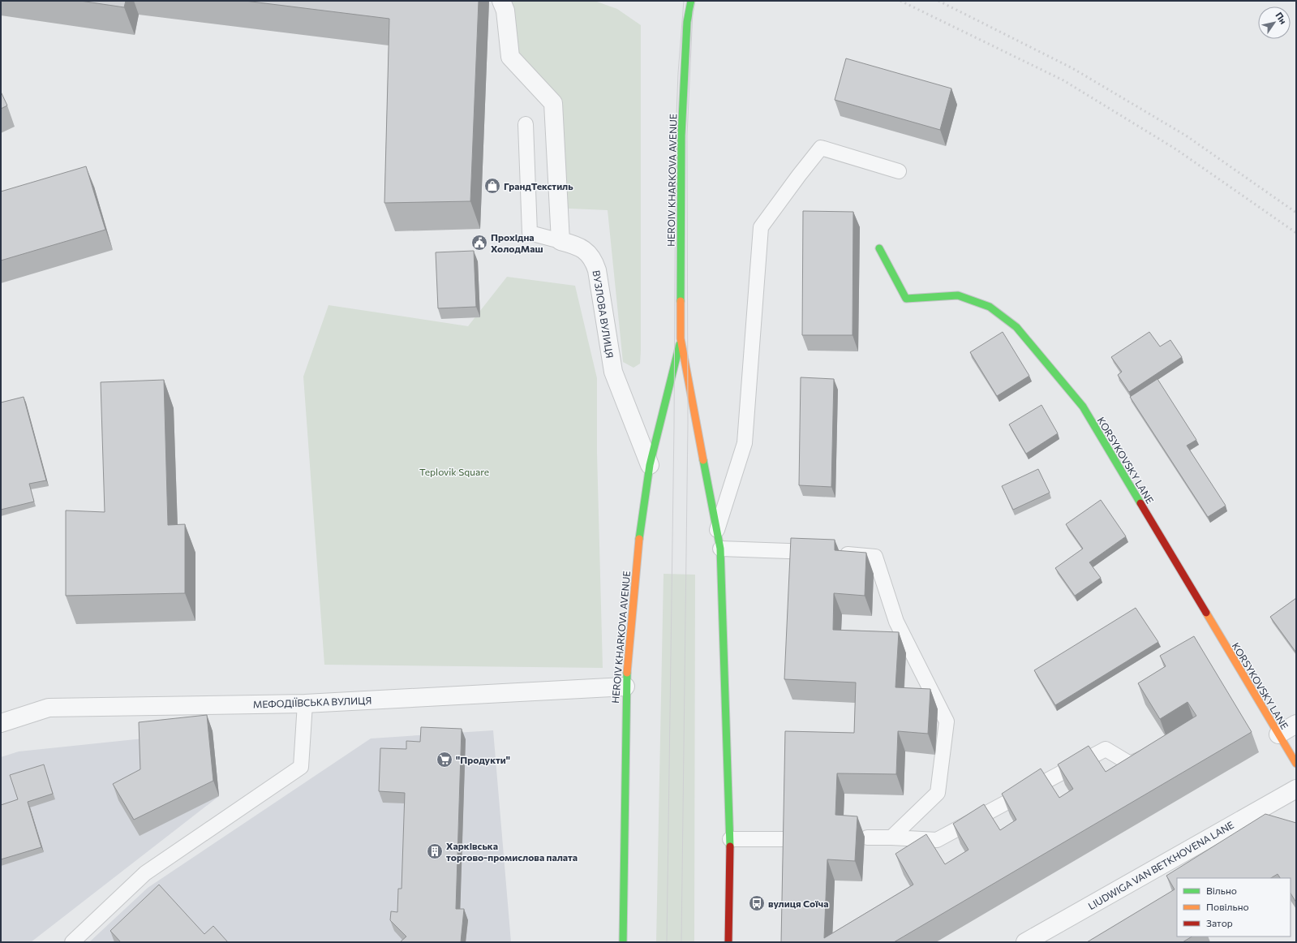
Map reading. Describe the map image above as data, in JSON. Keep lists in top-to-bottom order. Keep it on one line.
{"streets":{"main road":["HEROIV KHARKOVA AVENUE","KORSYKOVSKY LANE"],"street":["ВУЗЛОВА ВУЛИЦЯ","МЕФОДІЇВСЬКА ВУЛИЦЯ","LIUDWIGA VAN BETKHOVENA LANE"]},"crossings":[["HEROIV KHARKOVA AVENUE","ВУЗЛОВА ВУЛИЦЯ"],["HEROIV KHARKOVA AVENUE","МЕФОДІЇВСЬКА ВУЛИЦЯ"]],"parks":["Teplovik Square"],"places":{"shop":["ГрандТекстиль"],"public building":["Прохідна ХолодМаш"],"supermarket":["\"Продукти\""],"building":["Харківська торгово-промислова палата"],"bus stop":["вулиця Соїча"]},"legend":["Вільно","Повільно","Затор"],"north":"top right"}
